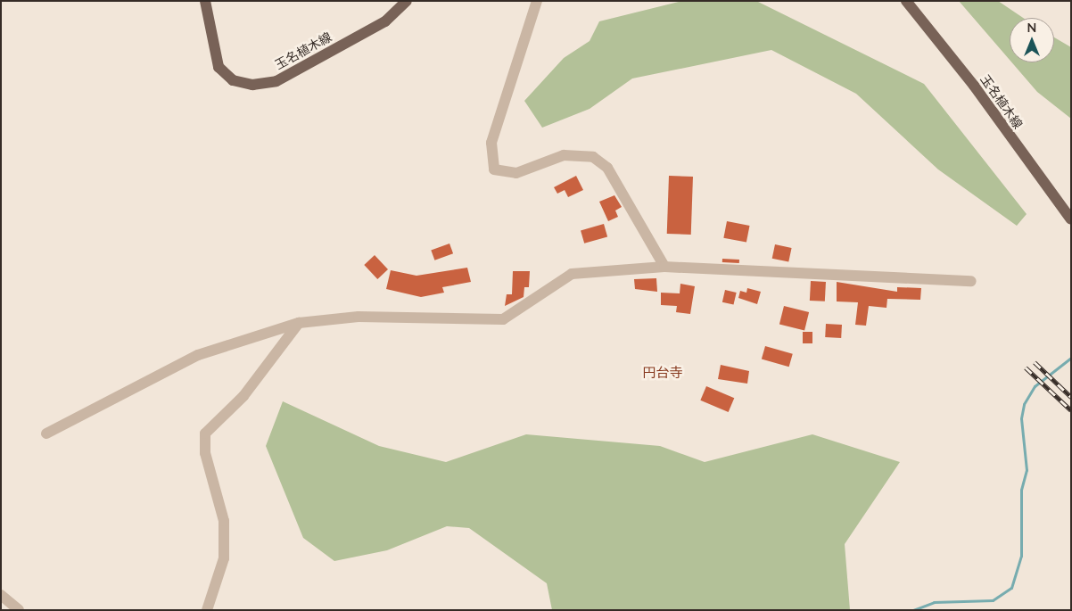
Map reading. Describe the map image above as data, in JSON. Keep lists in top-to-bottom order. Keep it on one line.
{"streets":{"main road":["玉名植木線"]},"districts":["円台寺"],"north":"top"}
